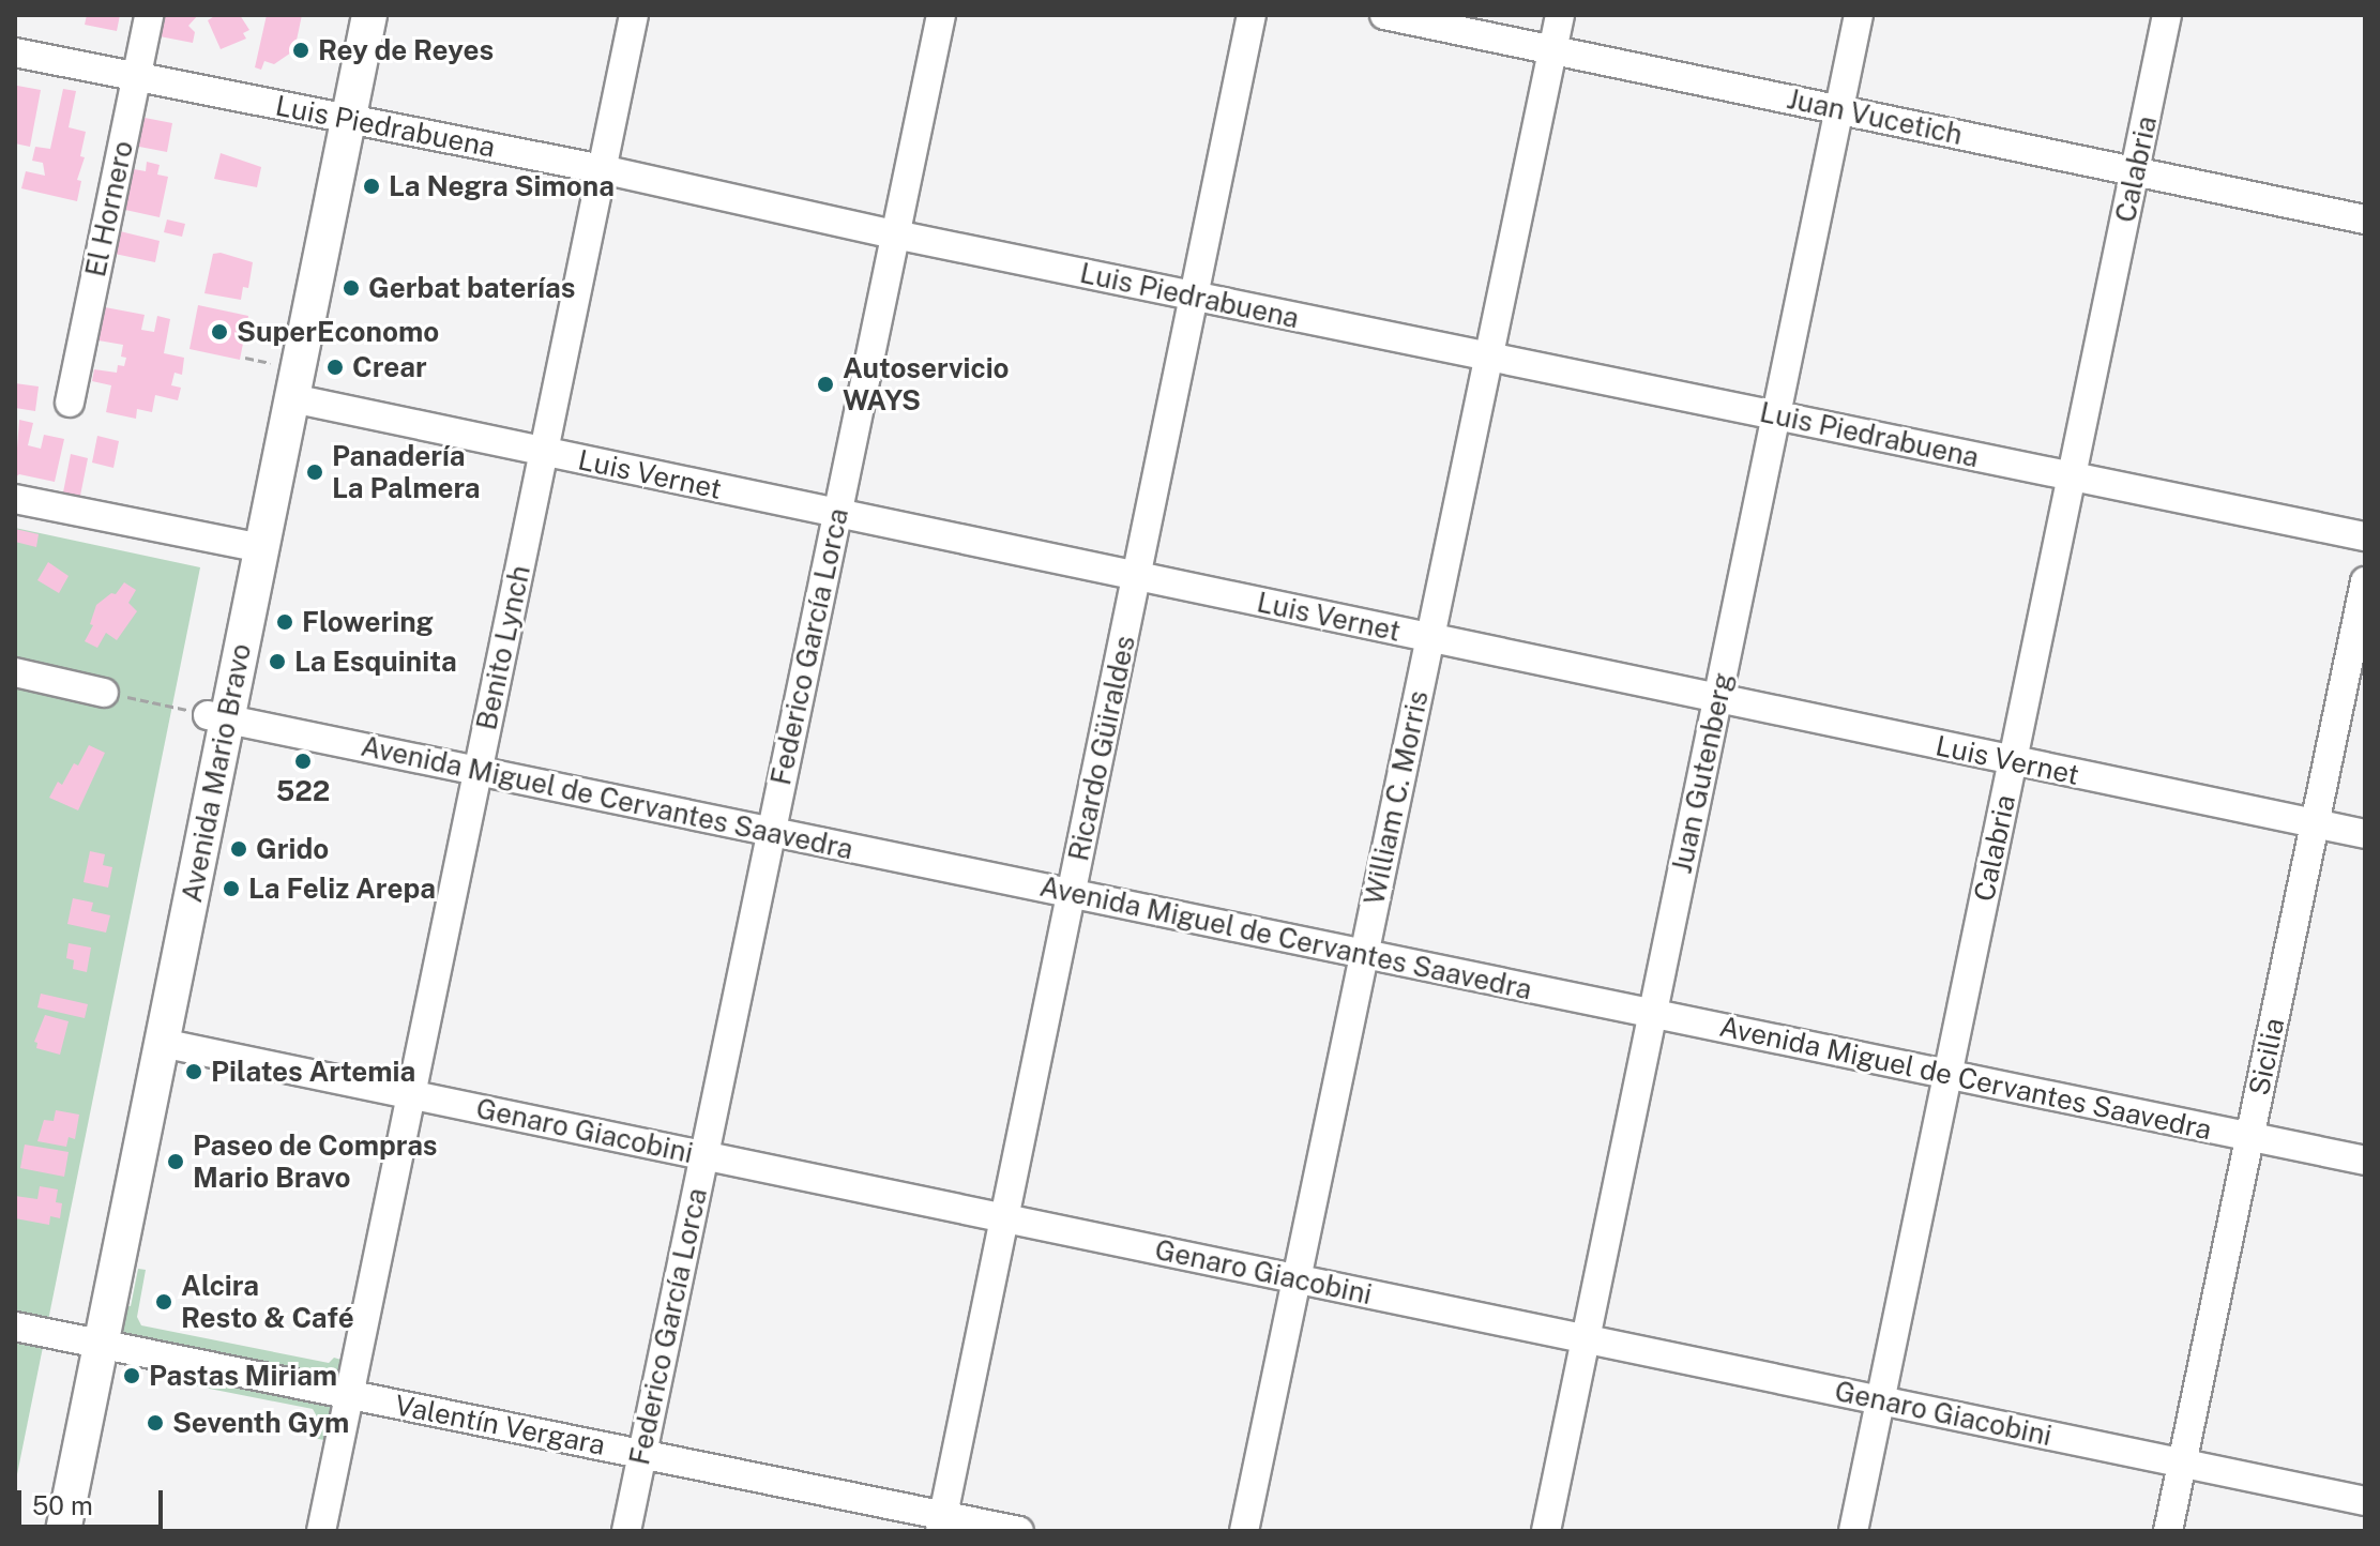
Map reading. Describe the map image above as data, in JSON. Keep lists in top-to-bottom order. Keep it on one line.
{"streets":{"main road":["Avenida Mario Bravo"],"street":["Juan Vucetich","Luis Piedrabuena","Calabria","El Hornero","Luis Vernet","Federico García Lorca","Benito Lynch","Ricardo Güiraldes","Juan Gutenberg","Avenida Miguel de Cervantes Saavedra","William C. Morris","Sicilia","Genaro Giacobini","Valentín Vergara"]},"crossings":[["Juan Vucetich","Calabria"],["Juan Vucetich","Juan Gutenberg"],["Juan Vucetich","William C. Morris"],["Luis Piedrabuena","Calabria"],["Luis Piedrabuena","El Hornero"],["Luis Piedrabuena","Federico García Lorca"],["Luis Piedrabuena","Benito Lynch"],["Luis Piedrabuena","Ricardo Güiraldes"],["Luis Piedrabuena","Avenida Mario Bravo"],["Luis Piedrabuena","Juan Gutenberg"],["Luis Piedrabuena","William C. Morris"],["Calabria","Luis Vernet"],["Calabria","Avenida Miguel de Cervantes Saavedra"],["Calabria","Genaro Giacobini"],["Luis Vernet","Federico García Lorca"],["Luis Vernet","Benito Lynch"],["Luis Vernet","Ricardo Güiraldes"],["Luis Vernet","Avenida Mario Bravo"],["Luis Vernet","Juan Gutenberg"],["Luis Vernet","William C. Morris"],["Luis Vernet","Sicilia"],["Federico García Lorca","Avenida Miguel de Cervantes Saavedra"],["Federico García Lorca","Genaro Giacobini"],["Federico García Lorca","Valentín Vergara"],["Benito Lynch","Avenida Miguel de Cervantes Saavedra"],["Benito Lynch","Genaro Giacobini"],["Benito Lynch","Valentín Vergara"],["Ricardo Güiraldes","Avenida Miguel de Cervantes Saavedra"],["Ricardo Güiraldes","Genaro Giacobini"],["Ricardo Güiraldes","Valentín Vergara"],["Avenida Mario Bravo","Avenida Miguel de Cervantes Saavedra"],["Avenida Mario Bravo","Genaro Giacobini"],["Avenida Mario Bravo","Valentín Vergara"],["Juan Gutenberg","Avenida Miguel de Cervantes Saavedra"],["Juan Gutenberg","Genaro Giacobini"],["Avenida Miguel de Cervantes Saavedra","William C. Morris"],["Avenida Miguel de Cervantes Saavedra","Sicilia"],["William C. Morris","Genaro Giacobini"],["Sicilia","Genaro Giacobini"]],"places":["Rey de Reyes","La Negra Simona","Gerbat baterías","SuperEconomo","Crear","Autoservicio WAYS","Panadería La Palmera","Flowering","La Esquinita","522","Grido","La Feliz Arepa","Pilates Artemia","Paseo de Compras Mario Bravo","Alcira Resto & Café","Pastas Miriam","Seventh Gym"],"scale_bar":"50 m"}
